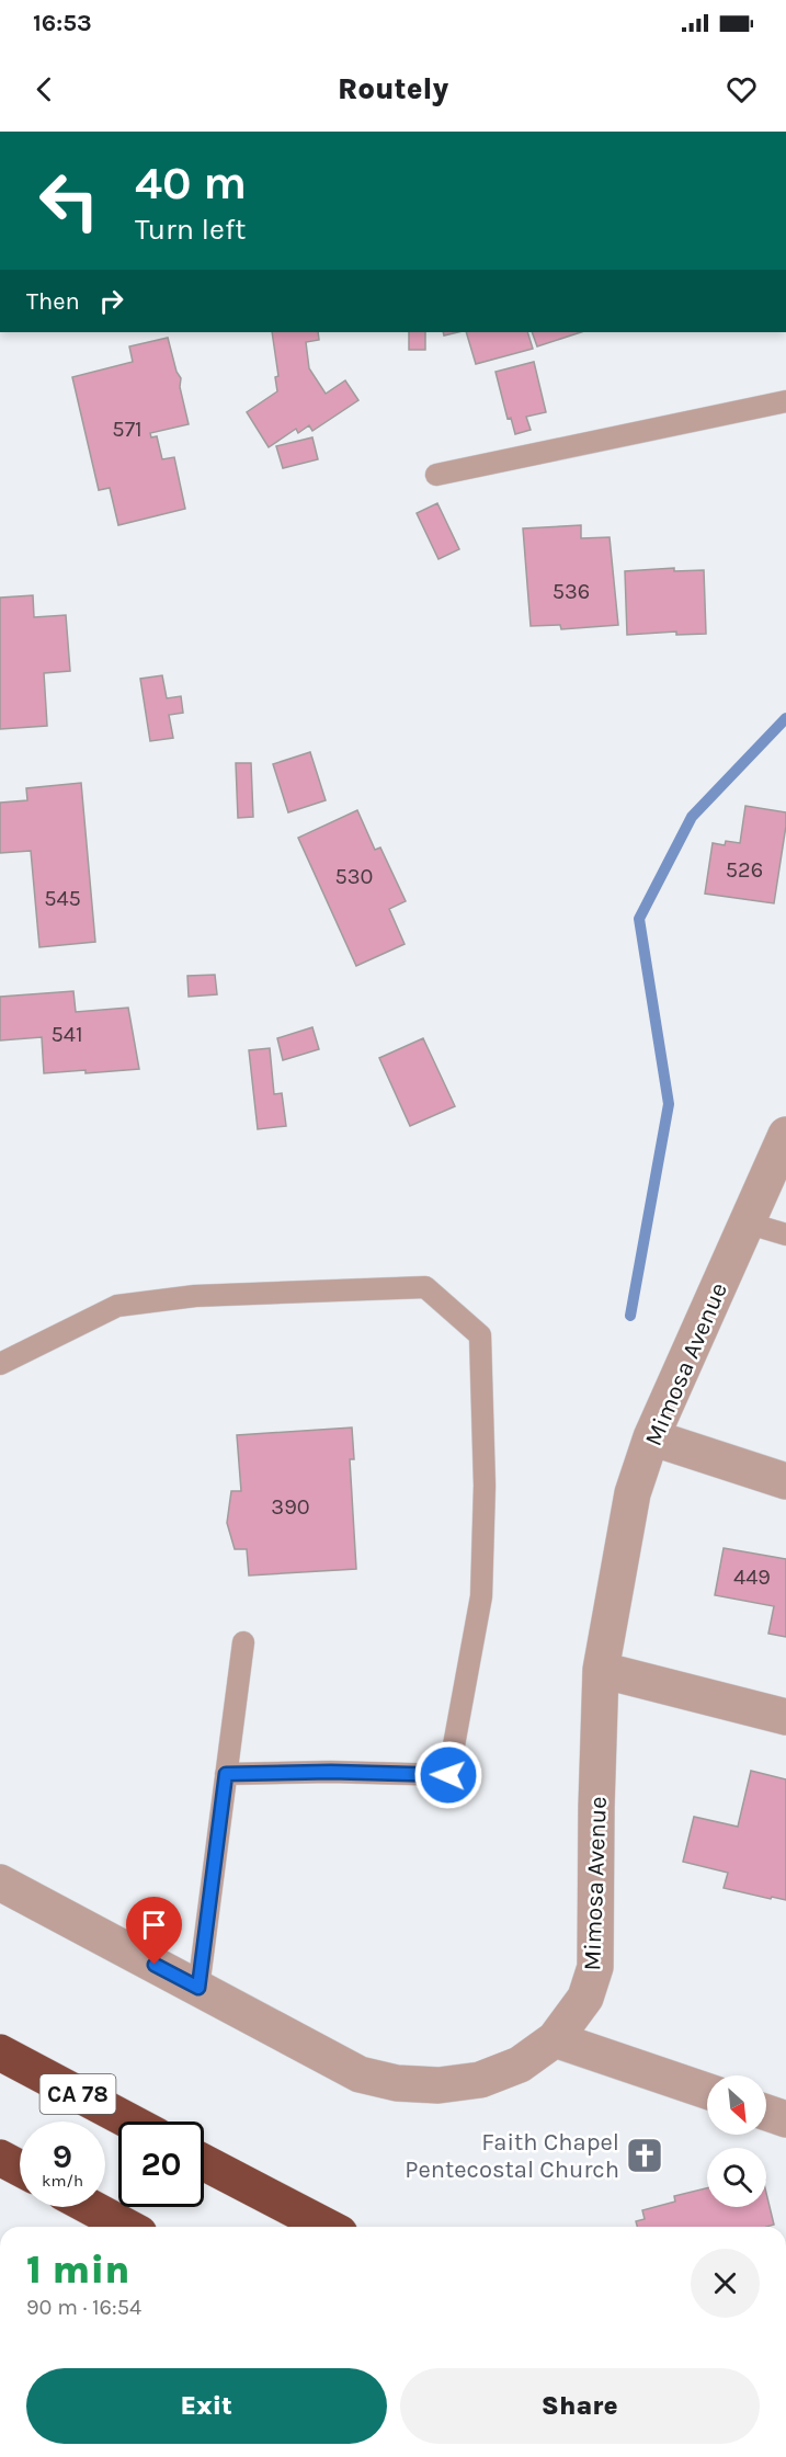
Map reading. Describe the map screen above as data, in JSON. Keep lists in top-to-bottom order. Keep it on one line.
{"streets":{"highway":["CA 78"],"street":["Mimosa Avenue"]},"places":{"church":["Faith Chapel Pentecostal Church"]},"house_numbers":["571","536","526","530","545","541","390","449"],"north":"bottom right","page":{"status":"16:53","header":"Routely","turn":["40 m","Turn left"],"then":"Then","speed":"9 km/h","limit":"20","heading":["1 min","90 m · 16:54"],"buttons":["Exit","Share"]}}
